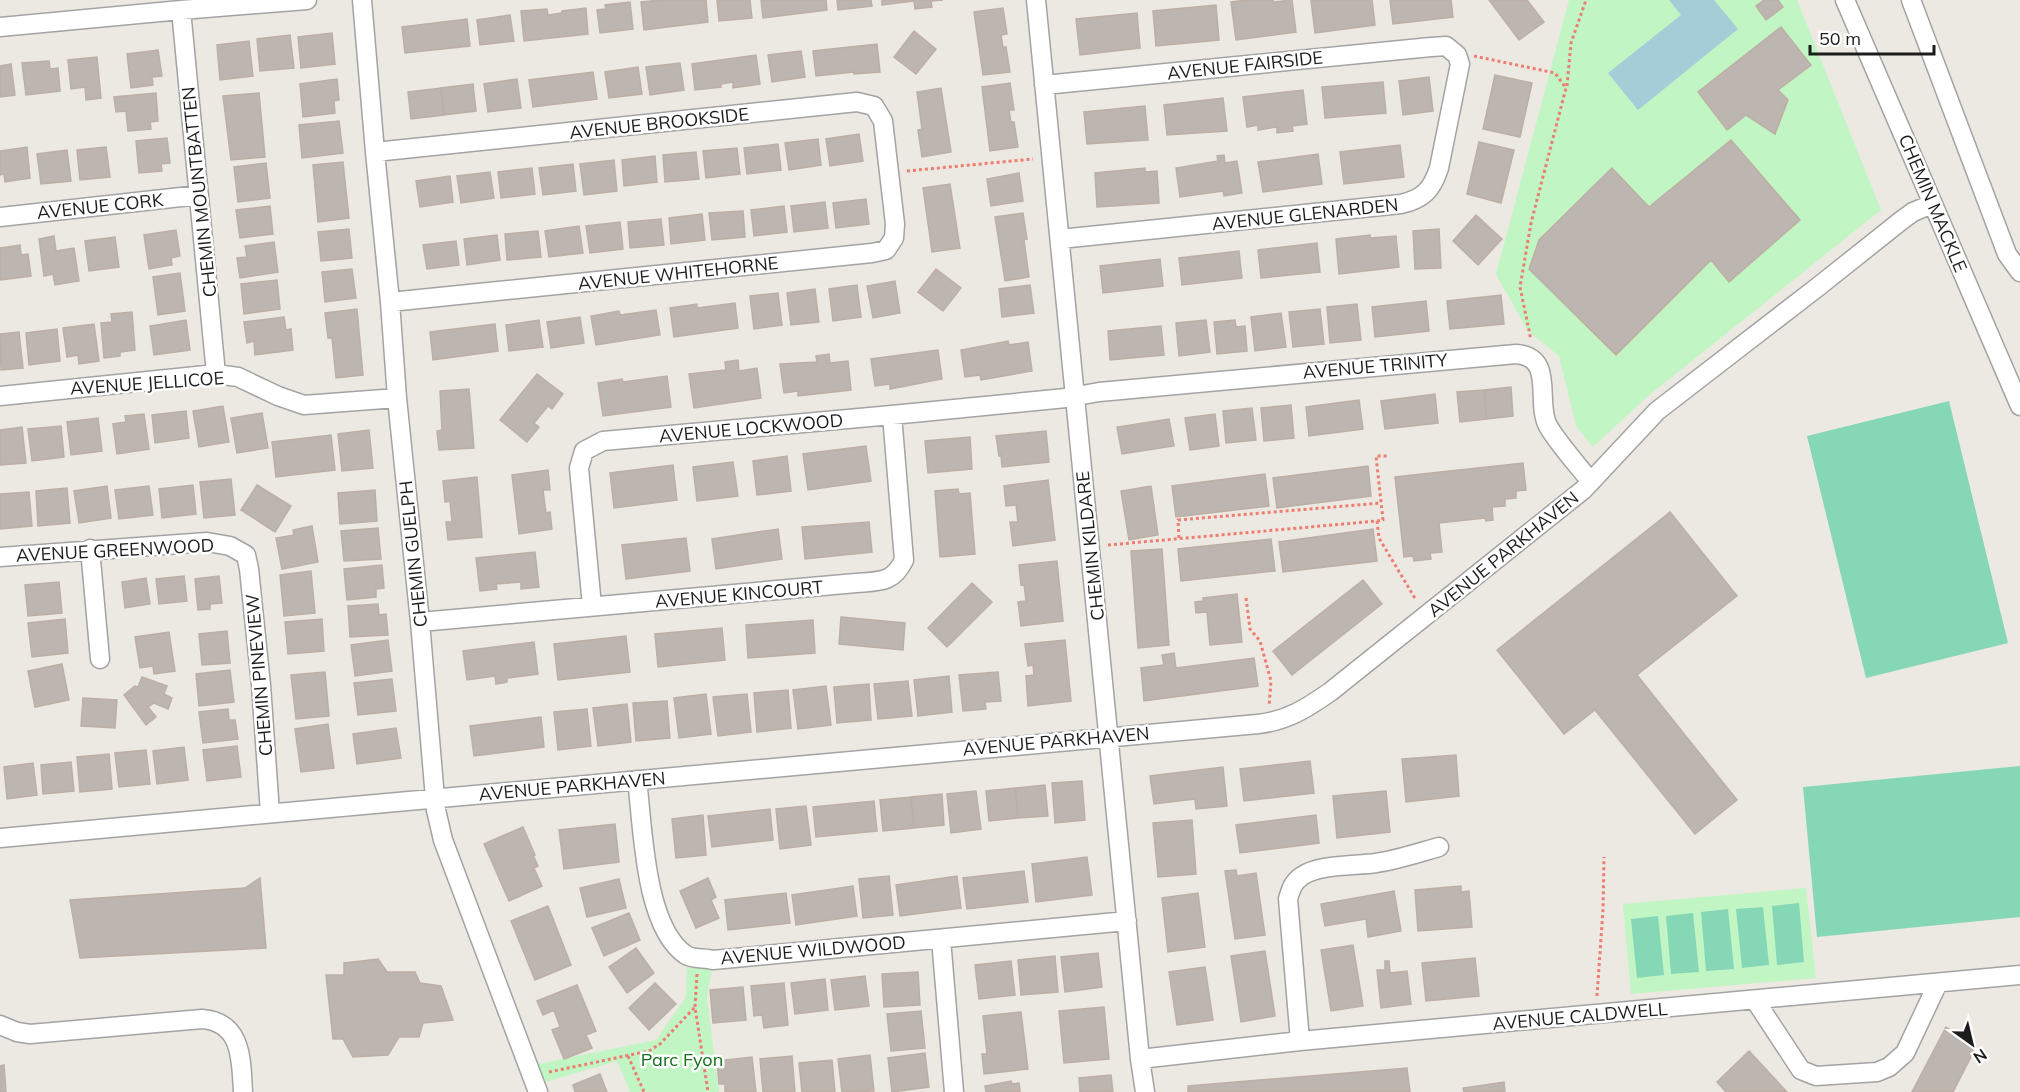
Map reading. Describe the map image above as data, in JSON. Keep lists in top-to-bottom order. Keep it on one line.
{"streets":{"street":["AVENUE FAIRSIDE","AVENUE BROOKSIDE","CHEMIN MOUNTBATTEN","CHEMIN MACKLE","AVENUE CORK","AVENUE GLENARDEN","AVENUE WHITEHORNE","AVENUE TRINITY","AVENUE JELLICOE","AVENUE LOCKWOOD","CHEMIN KILDARE","AVENUE GREENWOOD","CHEMIN GUELPH","AVENUE PARKHAVEN","AVENUE KINCOURT","CHEMIN PINEVIEW","AVENUE WILDWOOD","AVENUE CALDWELL"]},"crossings":[["AVENUE FAIRSIDE","AVENUE GLENARDEN"],["AVENUE FAIRSIDE","CHEMIN KILDARE"],["AVENUE BROOKSIDE","AVENUE WHITEHORNE"],["AVENUE BROOKSIDE","CHEMIN GUELPH"],["CHEMIN MOUNTBATTEN","AVENUE CORK"],["CHEMIN MOUNTBATTEN","AVENUE JELLICOE"],["CHEMIN MACKLE","AVENUE PARKHAVEN"],["AVENUE GLENARDEN","CHEMIN KILDARE"],["AVENUE WHITEHORNE","CHEMIN GUELPH"],["AVENUE TRINITY","AVENUE LOCKWOOD"],["AVENUE TRINITY","CHEMIN KILDARE"],["AVENUE JELLICOE","CHEMIN GUELPH"],["AVENUE LOCKWOOD","CHEMIN KILDARE"],["AVENUE LOCKWOOD","AVENUE KINCOURT"],["CHEMIN KILDARE","AVENUE PARKHAVEN"],["CHEMIN KILDARE","AVENUE WILDWOOD"],["CHEMIN KILDARE","AVENUE CALDWELL"],["AVENUE GREENWOOD","CHEMIN PINEVIEW"],["CHEMIN GUELPH","AVENUE PARKHAVEN"],["CHEMIN GUELPH","AVENUE KINCOURT"],["AVENUE PARKHAVEN","CHEMIN PINEVIEW"],["AVENUE PARKHAVEN","AVENUE WILDWOOD"]],"parks":["Parc Fyon"],"scale_bar":"50 m","north":"bottom right"}
